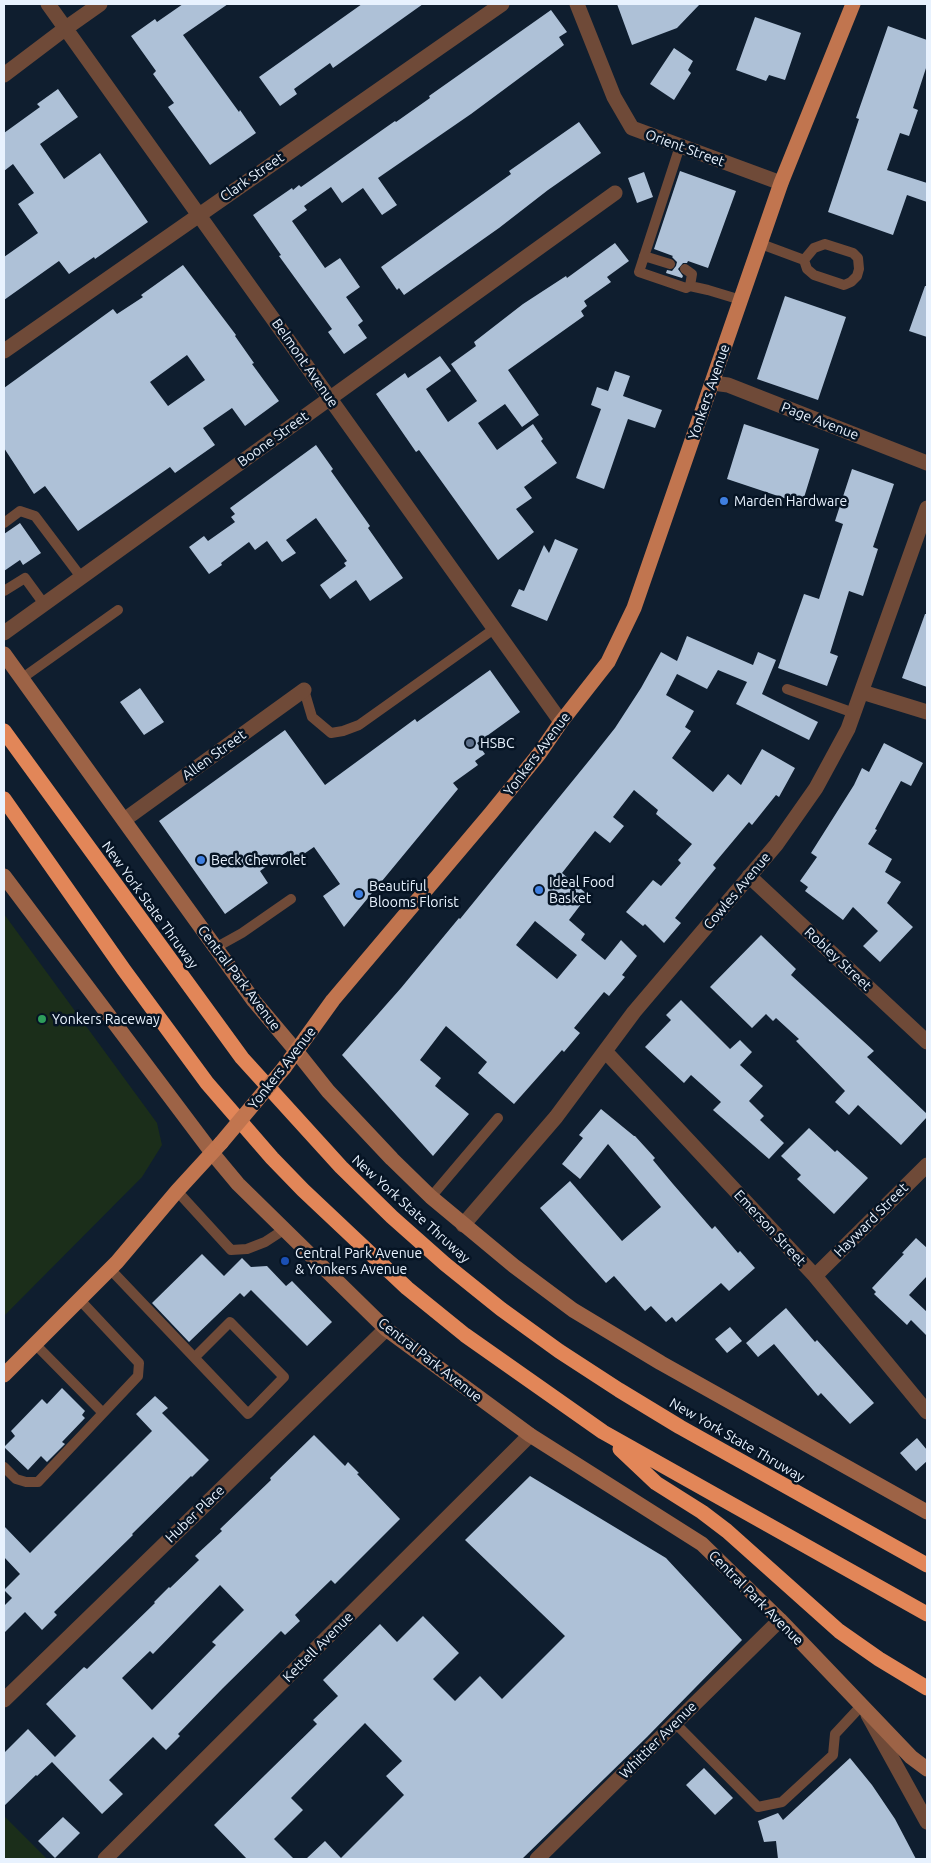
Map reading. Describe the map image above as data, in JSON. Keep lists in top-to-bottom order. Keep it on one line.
{"streets":{"highway":["New York State Thruway"],"main road":["Yonkers Avenue","Central Park Avenue"],"street":["Orient Street","Clark Street","Belmont Avenue","Page Avenue","Boone Street","Allen Street","Cowles Avenue","Robley Street","Hayward Street","Emerson Street","Huber Place","Kettell Avenue","Whittier Avenue"]},"crossings":[["Orient Street","Yonkers Avenue"],["Clark Street","Belmont Avenue"],["Belmont Avenue","Yonkers Avenue"],["Belmont Avenue","Boone Street"],["Yonkers Avenue","Page Avenue"],["Yonkers Avenue","Central Park Avenue"],["Allen Street","Central Park Avenue"],["Cowles Avenue","Robley Street"],["Cowles Avenue","Central Park Avenue"],["Cowles Avenue","Emerson Street"],["Central Park Avenue","Huber Place"],["Central Park Avenue","Kettell Avenue"],["Central Park Avenue","Whittier Avenue"],["Hayward Street","Emerson Street"]],"places":["Marden Hardware","HSBC","Beck Chevrolet","Ideal Food Basket","Beautiful Blooms Florist","Yonkers Raceway","Central Park Avenue & Yonkers Avenue"]}
